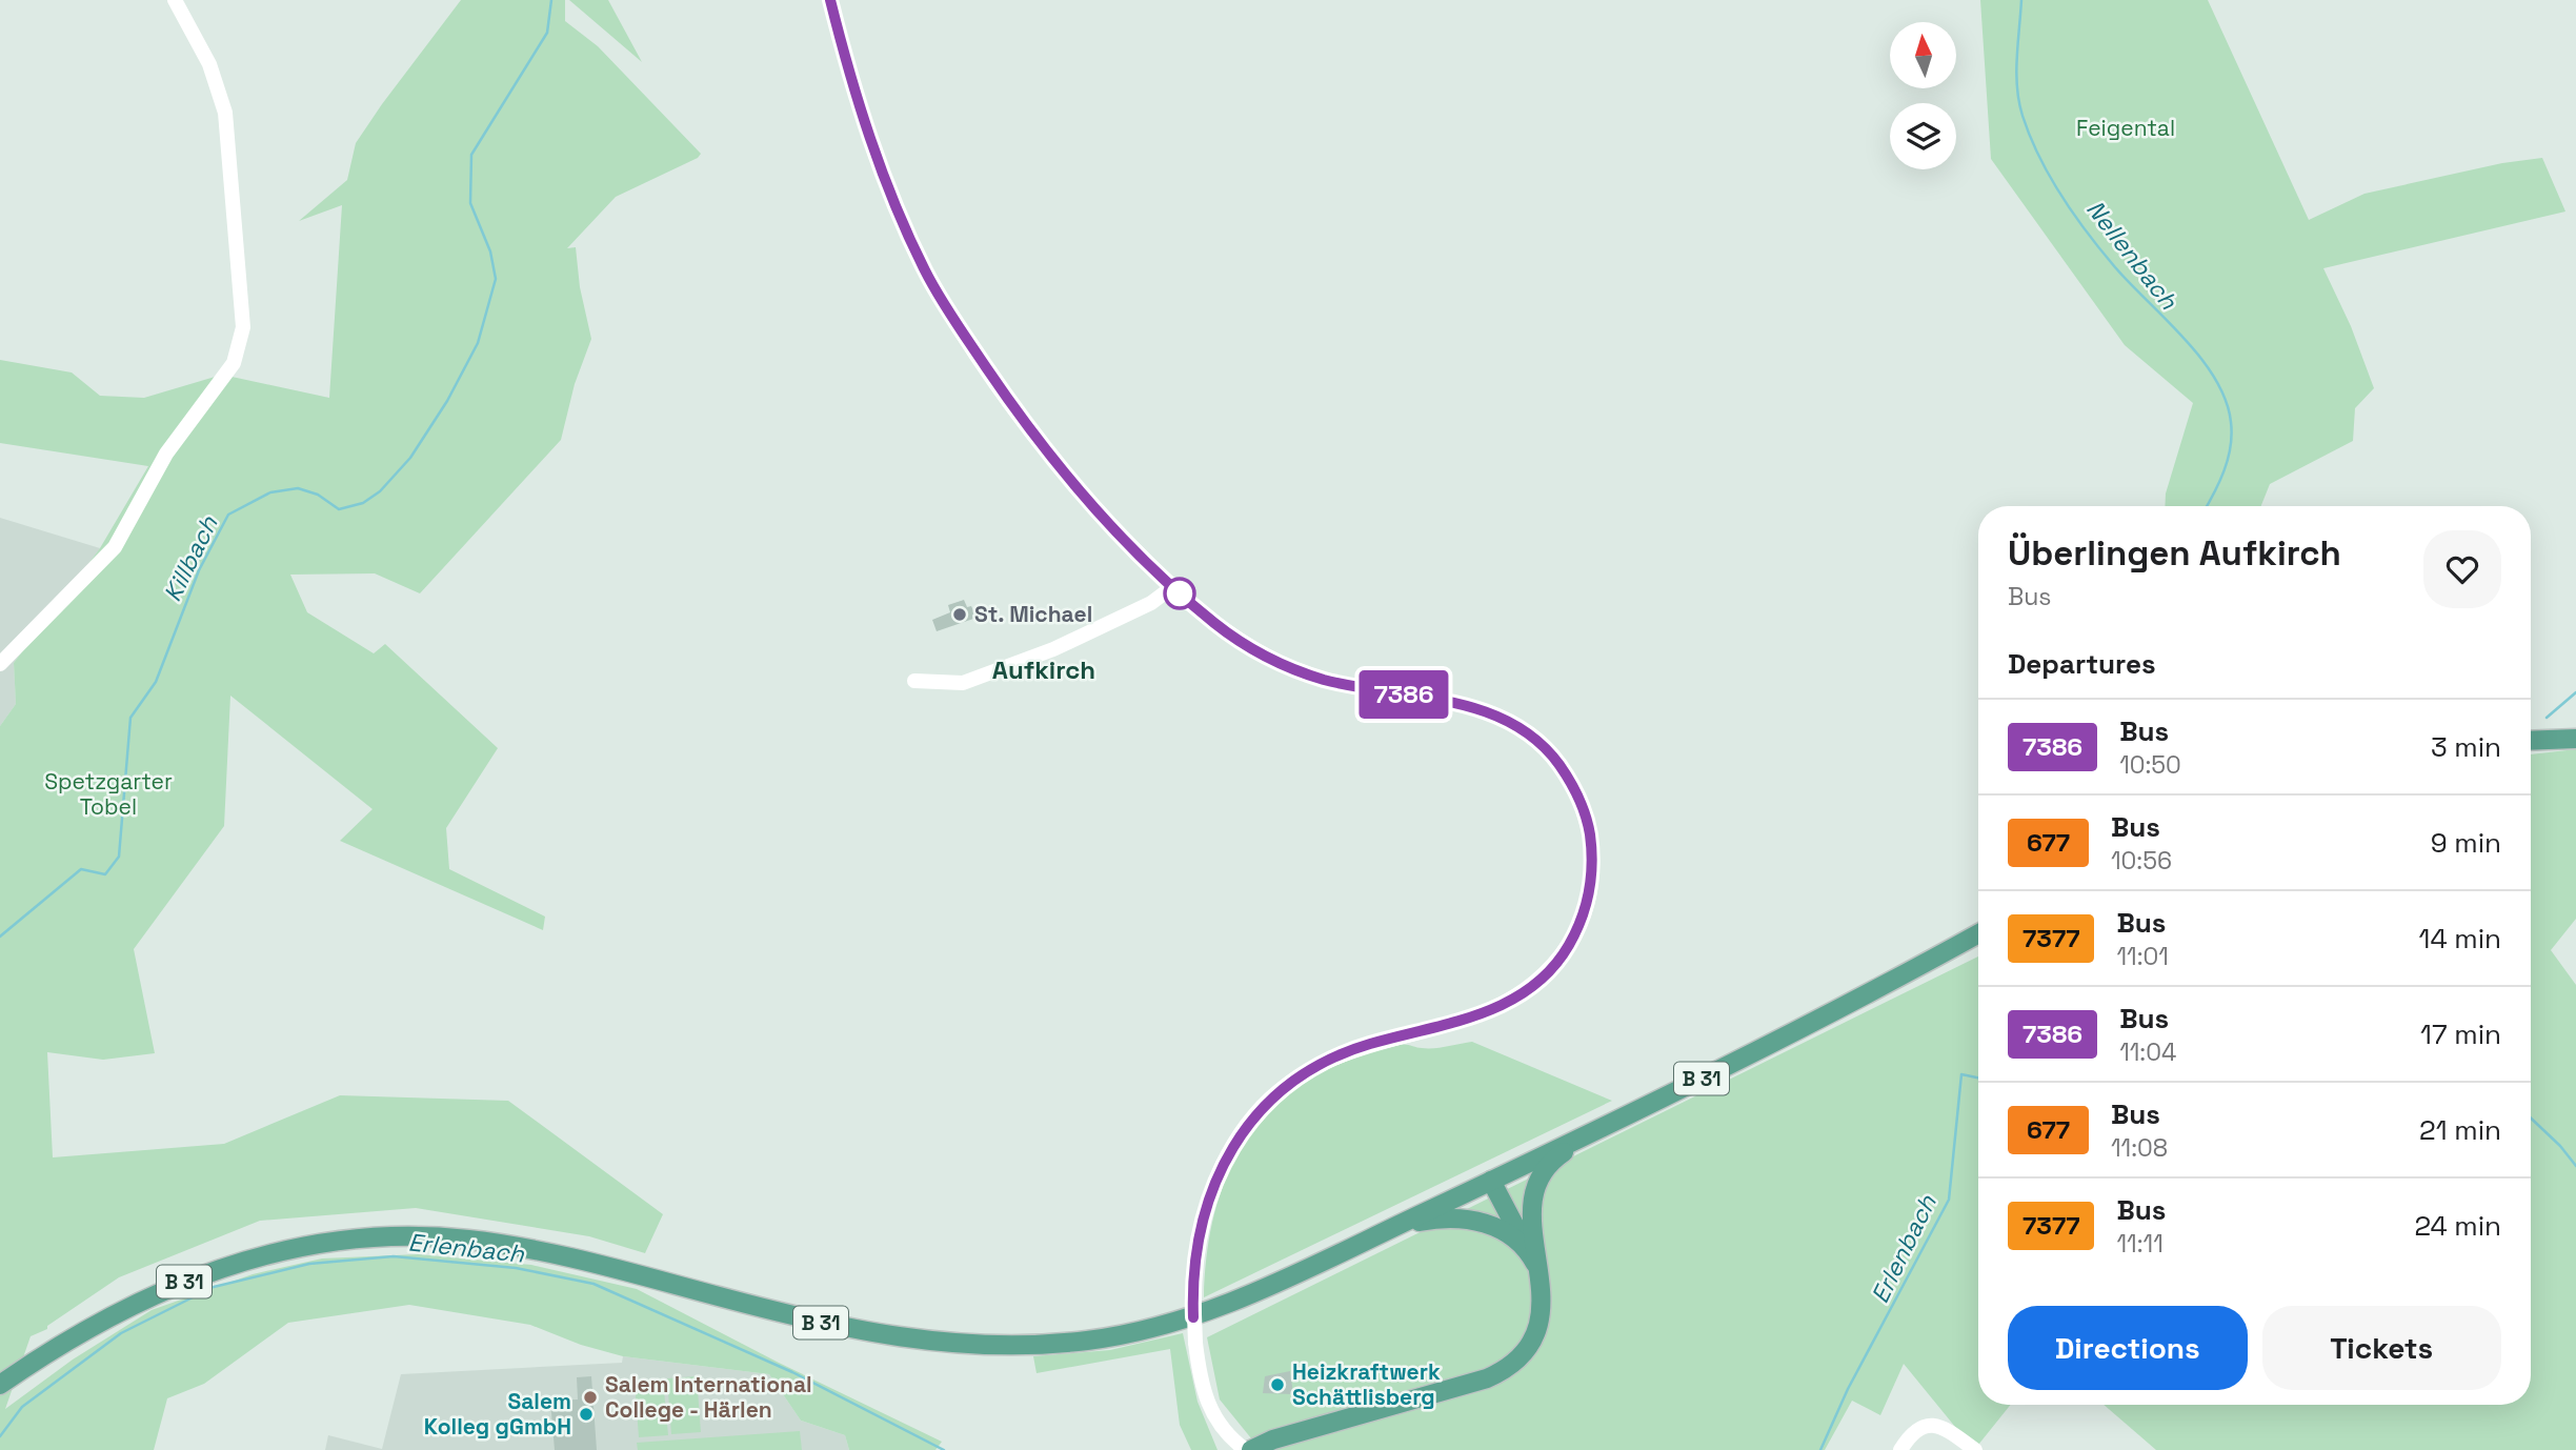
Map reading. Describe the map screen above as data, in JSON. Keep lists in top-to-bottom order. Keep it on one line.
{"streets":{"main road":["B 31"]},"districts":["Aufkirch"],"water":["Nellenbach","Killbach","Erlenbach"],"parks":["Feigental","Spetzgarter Tobel"],"places":["St. Michael","Heizkraftwerk Schättlisberg","Salem International College - Härlen","Salem Kolleg gGmbH"],"lines":["bus line 7386"],"north":"top","page":{"on_map":"7386","heading":[["Überlingen Aufkirch","Bus"],"Departures"],"list":[{"mark":"7386","name":"Bus","note":"10:50","value":"3 min"},{"mark":"677","name":"Bus","note":"10:56","value":"9 min"},{"mark":"7377","name":"Bus","note":"11:01","value":"14 min"},{"mark":"7386","name":"Bus","note":"11:04","value":"17 min"},{"mark":"677","name":"Bus","note":"11:08","value":"21 min"},{"mark":"7377","name":"Bus","note":"11:11","value":"24 min"}],"buttons":["Directions","Tickets"]}}
